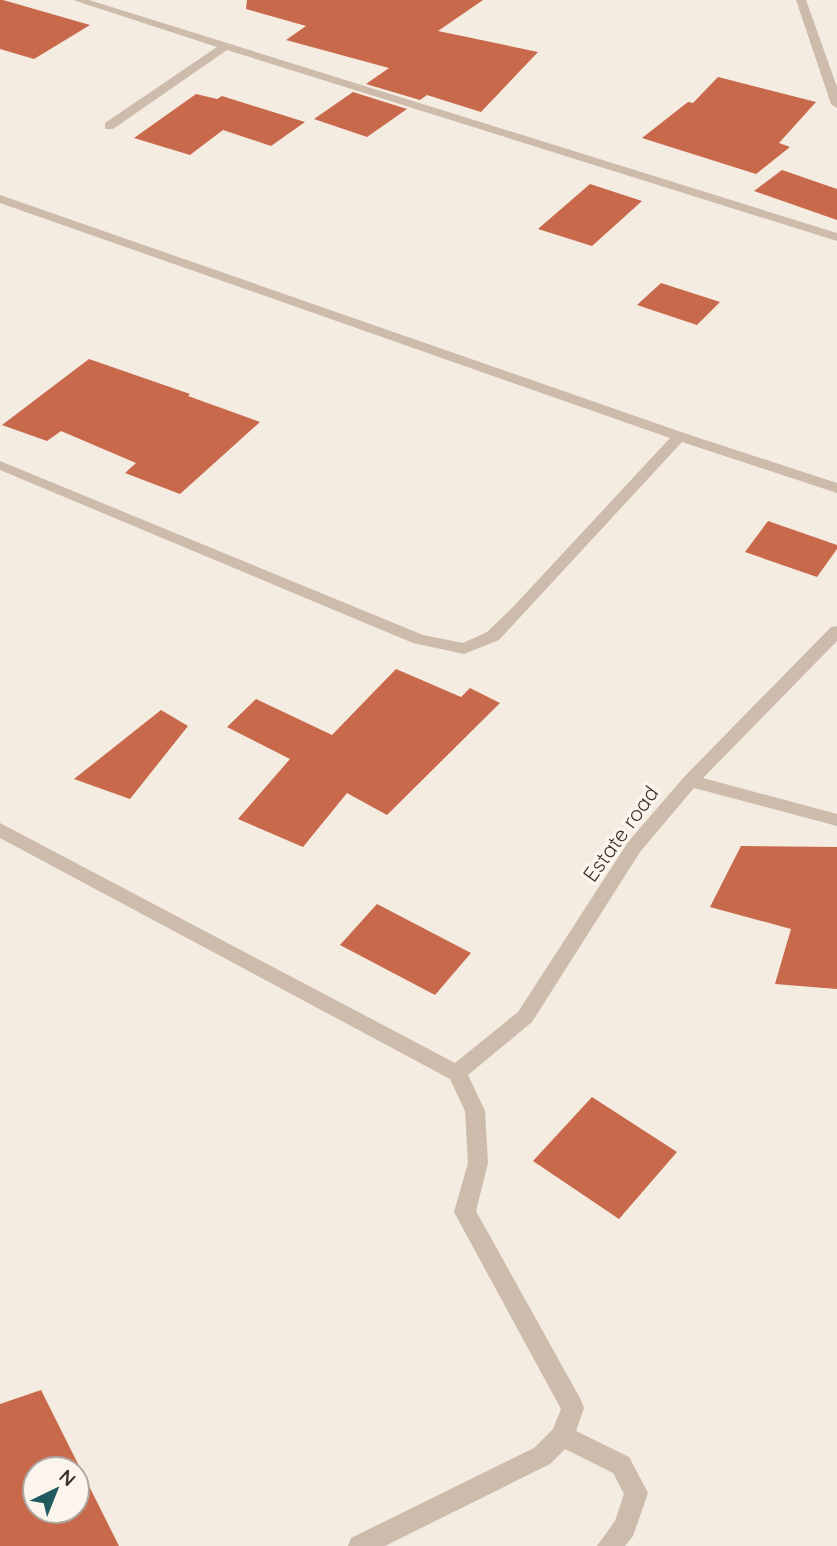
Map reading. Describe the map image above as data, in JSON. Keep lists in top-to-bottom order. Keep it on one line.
{"streets":{"street":["Estate road"]},"north":"top right"}
